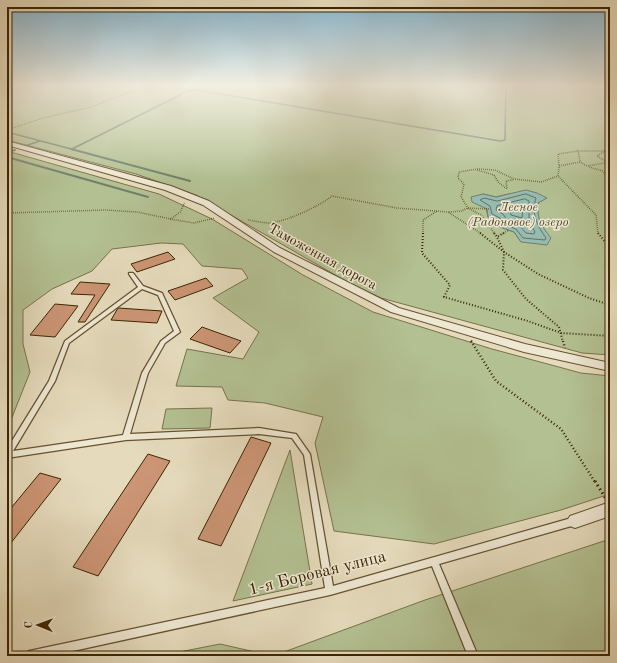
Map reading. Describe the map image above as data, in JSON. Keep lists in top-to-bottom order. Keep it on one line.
{"streets":{"street":["Таможенная дорога","1-я Боровая улица"]},"water":["Лесное (Радоновое) озеро"],"north":"left"}
